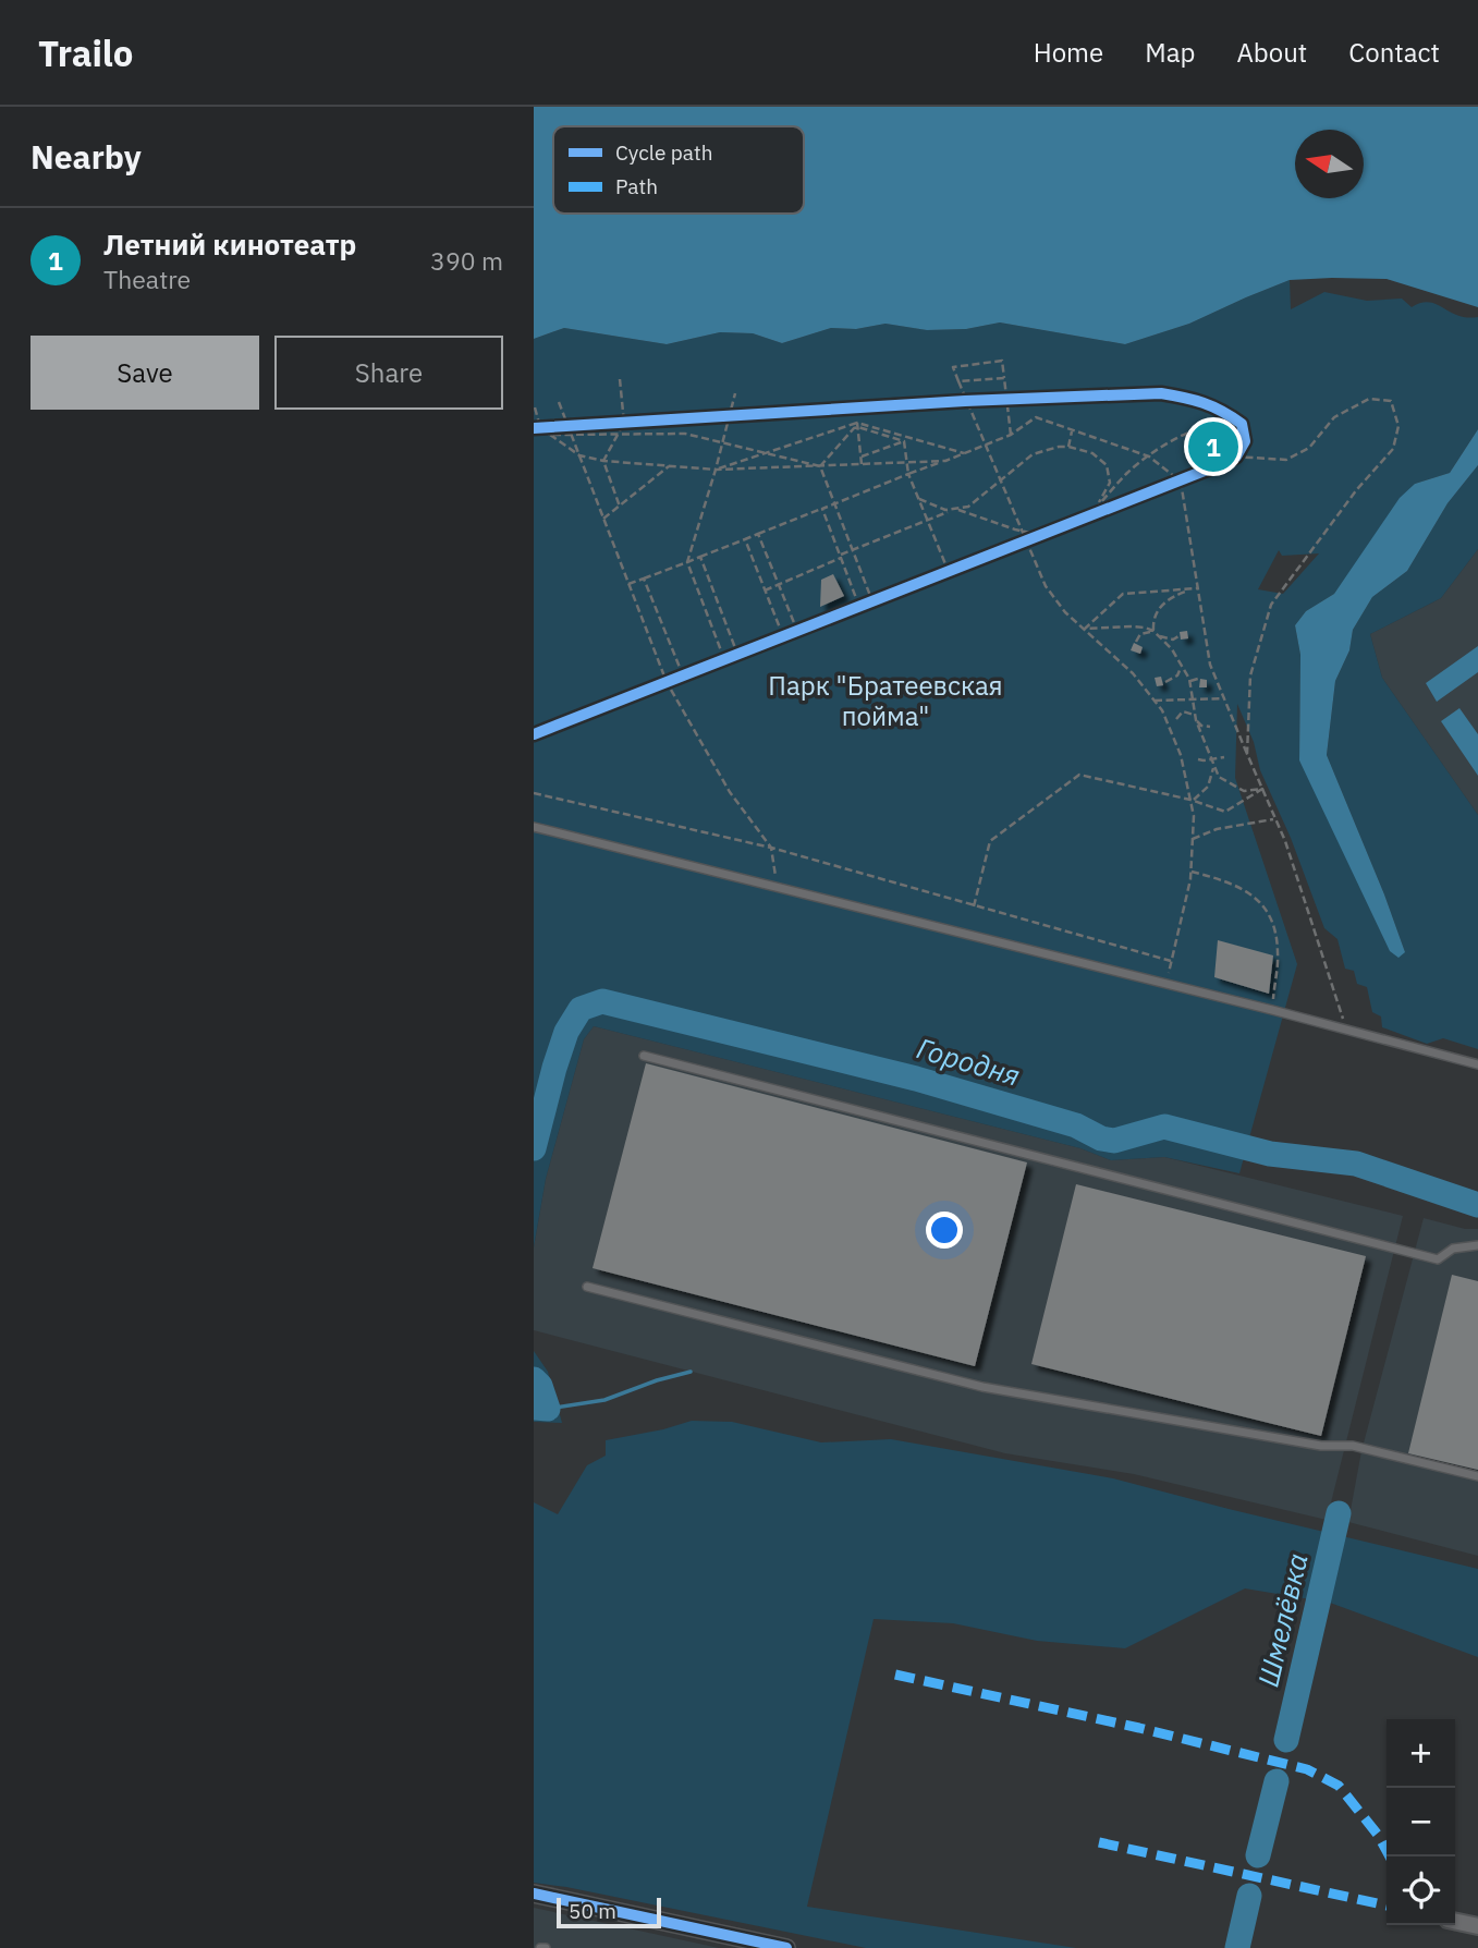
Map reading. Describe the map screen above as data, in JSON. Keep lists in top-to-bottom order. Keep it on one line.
{"water":["Городня","Шмелёвка"],"parks":["Парк \"Братеевская пойма\""],"legend":["Cycle path","Path"],"scale_bar":"50 m","north":"left","page":{"header":"Trailo","nav":["Home","Map","About","Contact"],"heading":"Nearby","list":[{"mark":"1","name":"Летний кинотеатр","note":"Theatre","value":"390 m"}],"buttons":["Save","Share"],"pins":"1","map_buttons":["+","−"],"scale":"50 m"}}
